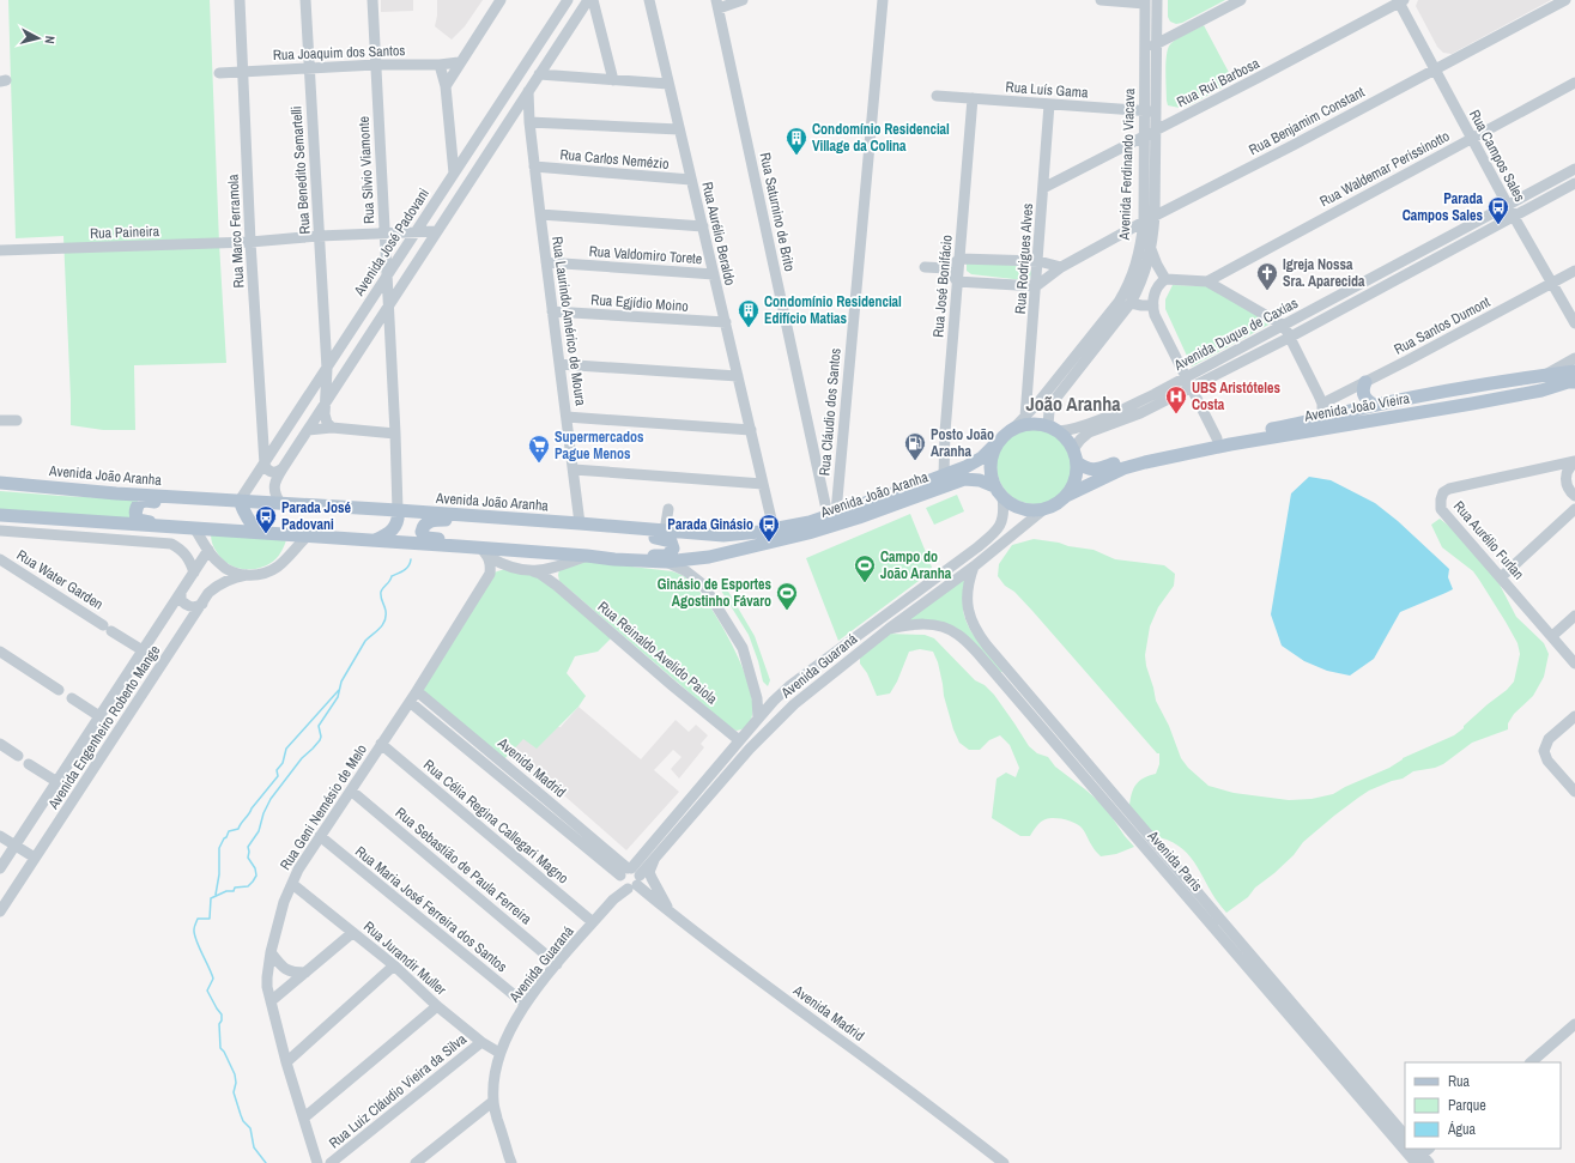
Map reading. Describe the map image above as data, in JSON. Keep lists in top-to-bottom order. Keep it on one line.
{"streets":{"main road":["Avenida João Vieira","Avenida João Aranha"],"street":["Rua Joaquim dos Santos","Rua Rui Barbosa","Rua Luís Gama","Rua Benjamim Constant","Rua Campos Sales","Rua Carlos Nemézio","Avenida Ferdinando Viacava","Rua Waldemar Perissinotto","Rua Benedito Semartelli","Rua Sílvio Viamonte","Rua Saturnino de Brito","Rua Marco Ferramola","Rua Paineira","Rua Aurélio Beraldo","Avenida José Padovani","Rua Valdomiro Torete","Rua Rodrigues Alves","Rua José Bonifácio","Rua Egjídio Moino","Rua Laurindo Américo de Moura","Rua Santos Dumont","Avenida Duque de Caxias","Rua Cláudio dos Santos","Rua Aurélio Furlan","Rua Water Garden","Rua Reinaldo Avelido Paiola","Avenida Guaraná","Avenida Engenheiro Roberto Mange","Avenida Madrid","Rua Geni Nemésio de Melo","Rua Célia Regina Callegari Magno","Avenida Paris","Rua Sebastião de Paula Ferreira","Rua Maria José Ferreira dos Santos","Rua Jurandir Muller","Rua Luiz Cláudio Vieira da Silva"]},"crossings":[["Rua Joaquim dos Santos","Rua Benedito Semartelli"],["Rua Joaquim dos Santos","Rua Sílvio Viamonte"],["Rua Joaquim dos Santos","Rua Marco Ferramola"],["Rua Rui Barbosa","Rua Campos Sales"],["Rua Rui Barbosa","Avenida Ferdinando Viacava"],["Rua Rui Barbosa","Rua Rodrigues Alves"],["Rua Luís Gama","Avenida Ferdinando Viacava"],["Rua Luís Gama","Rua Rodrigues Alves"],["Rua Luís Gama","Rua José Bonifácio"],["Rua Benjamim Constant","Rua Campos Sales"],["Rua Benjamim Constant","Avenida Ferdinando Viacava"],["Rua Benjamim Constant","Rua Rodrigues Alves"],["Rua Campos Sales","Rua Waldemar Perissinotto"],["Rua Campos Sales","Rua Santos Dumont"],["Rua Campos Sales","Avenida Duque de Caxias"],["Rua Carlos Nemézio","Rua Aurélio Beraldo"],["Rua Carlos Nemézio","Rua Laurindo Américo de Moura"],["Avenida Ferdinando Viacava","Rua Rodrigues Alves"],["Avenida Ferdinando Viacava","Avenida Duque de Caxias"],["Avenida Ferdinando Viacava","Avenida João Vieira"],["Avenida Ferdinando Viacava","Avenida João Aranha"],["Avenida Ferdinando Viacava","Avenida Guaraná"],["Rua Benedito Semartelli","Rua Paineira"],["Rua Benedito Semartelli","Avenida José Padovani"],["Rua Sílvio Viamonte","Rua Paineira"],["Rua Sílvio Viamonte","Avenida José Padovani"],["Rua Sílvio Viamonte","Avenida João Aranha"],["Rua Saturnino de Brito","Rua Cláudio dos Santos"],["Rua Saturnino de Brito","Avenida João Aranha"],["Rua Marco Ferramola","Rua Paineira"],["Rua Marco Ferramola","Avenida José Padovani"],["Rua Paineira","Avenida José Padovani"],["Rua Aurélio Beraldo","Rua Valdomiro Torete"],["Rua Aurélio Beraldo","Rua Egjídio Moino"],["Rua Aurélio Beraldo","Avenida João Aranha"],["Avenida José Padovani","Avenida João Aranha"],["Rua Valdomiro Torete","Rua Laurindo Américo de Moura"],["Rua José Bonifácio","Avenida João Aranha"],["Rua Egjídio Moino","Rua Laurindo Américo de Moura"],["Rua Laurindo Américo de Moura","Avenida João Aranha"],["Avenida Duque de Caxias","Avenida João Vieira"],["Avenida Duque de Caxias","Avenida João Aranha"],["Avenida Duque de Caxias","Avenida Guaraná"],["Avenida João Vieira","Avenida João Aranha"],["Avenida João Vieira","Avenida Guaraná"],["Rua Cláudio dos Santos","Avenida João Aranha"],["Avenida João Aranha","Avenida Guaraná"],["Rua Water Garden","Avenida Engenheiro Roberto Mange"],["Rua Reinaldo Avelido Paiola","Avenida Guaraná"],["Avenida Guaraná","Avenida Madrid"],["Avenida Guaraná","Rua Célia Regina Callegari Magno"],["Avenida Guaraná","Avenida Paris"],["Avenida Guaraná","Rua Sebastião de Paula Ferreira"],["Avenida Guaraná","Rua Maria José Ferreira dos Santos"],["Avenida Guaraná","Rua Jurandir Muller"],["Avenida Madrid","Rua Geni Nemésio de Melo"],["Rua Geni Nemésio de Melo","Rua Célia Regina Callegari Magno"],["Rua Geni Nemésio de Melo","Rua Sebastião de Paula Ferreira"],["Rua Geni Nemésio de Melo","Rua Maria José Ferreira dos Santos"],["Rua Geni Nemésio de Melo","Rua Jurandir Muller"],["Rua Jurandir Muller","Rua Luiz Cláudio Vieira da Silva"]],"districts":["João Aranha"],"places":{"building":["Condomínio Residencial Village da Colina","Condomínio Residencial Edifício Matias"],"bus stop":["Parada Campos Sales","Parada José Padovani","Parada Ginásio"],"church":["Igreja Nossa Sra. Aparecida"],"hospital":["UBS Aristóteles Costa"],"fuel station":["Posto João Aranha"],"supermarket":["Supermercados Pague Menos"],"sports":["Campo do João Aranha","Ginásio de Esportes Agostinho Fávaro"]},"legend":["Rua","Parque","Água"],"north":"right"}
